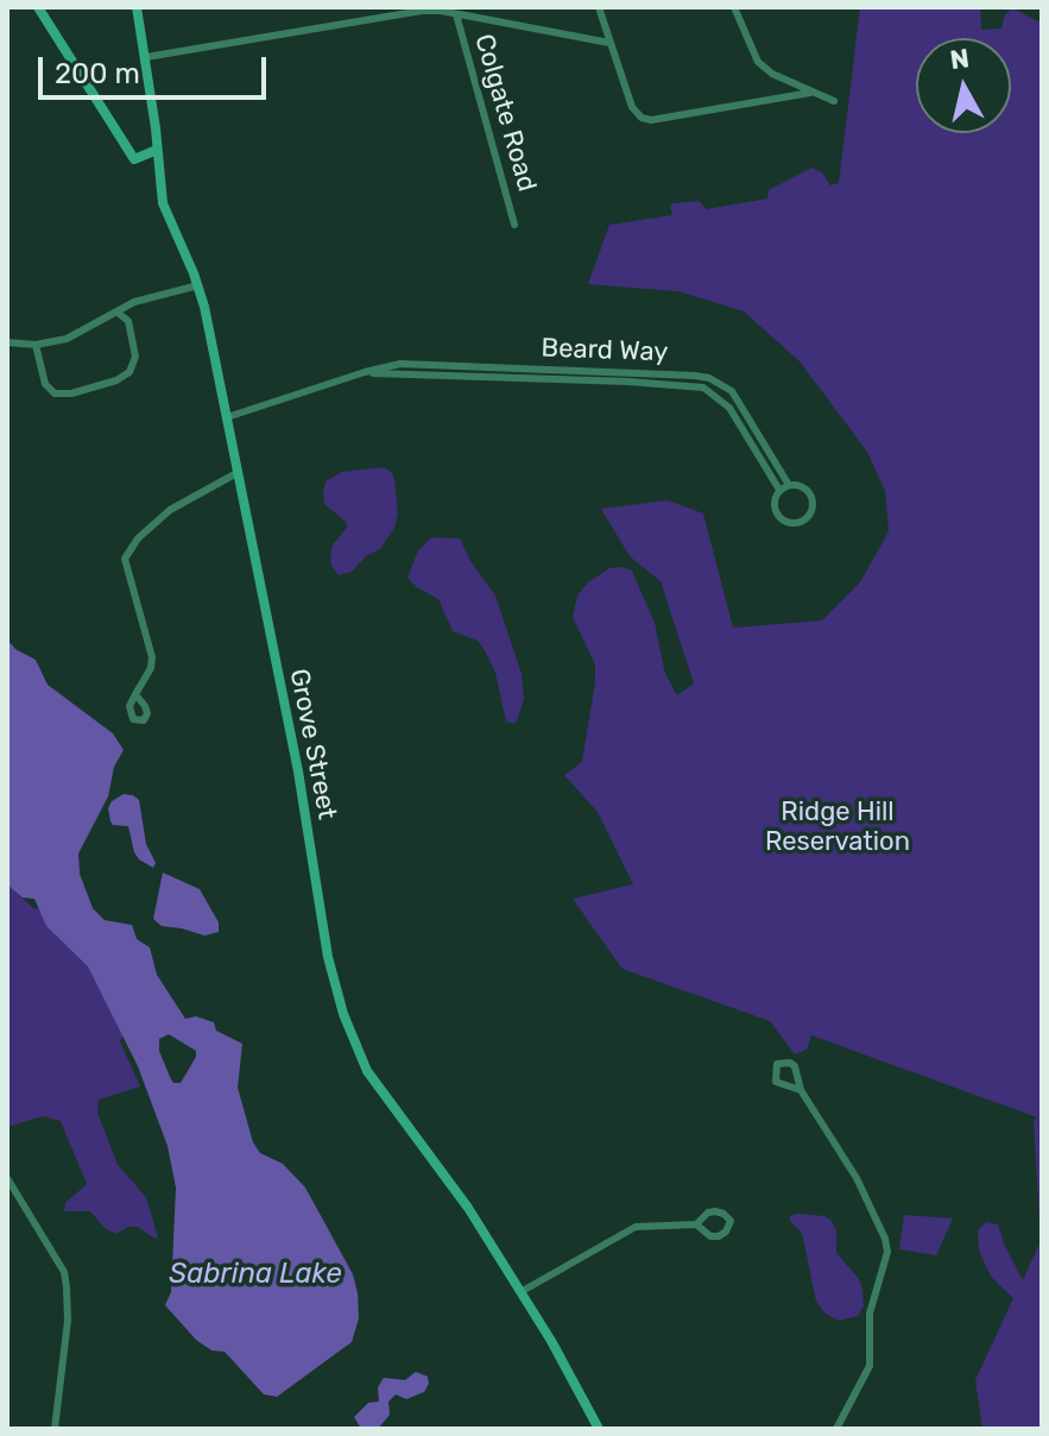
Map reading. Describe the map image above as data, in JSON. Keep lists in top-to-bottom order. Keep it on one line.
{"streets":{"street":["Colgate Road","Beard Way","Grove Street"]},"crossings":[["Beard Way","Grove Street"]],"water":["Sabrina Lake"],"parks":["Ridge Hill Reservation"],"scale_bar":"200 m","north":"top"}
